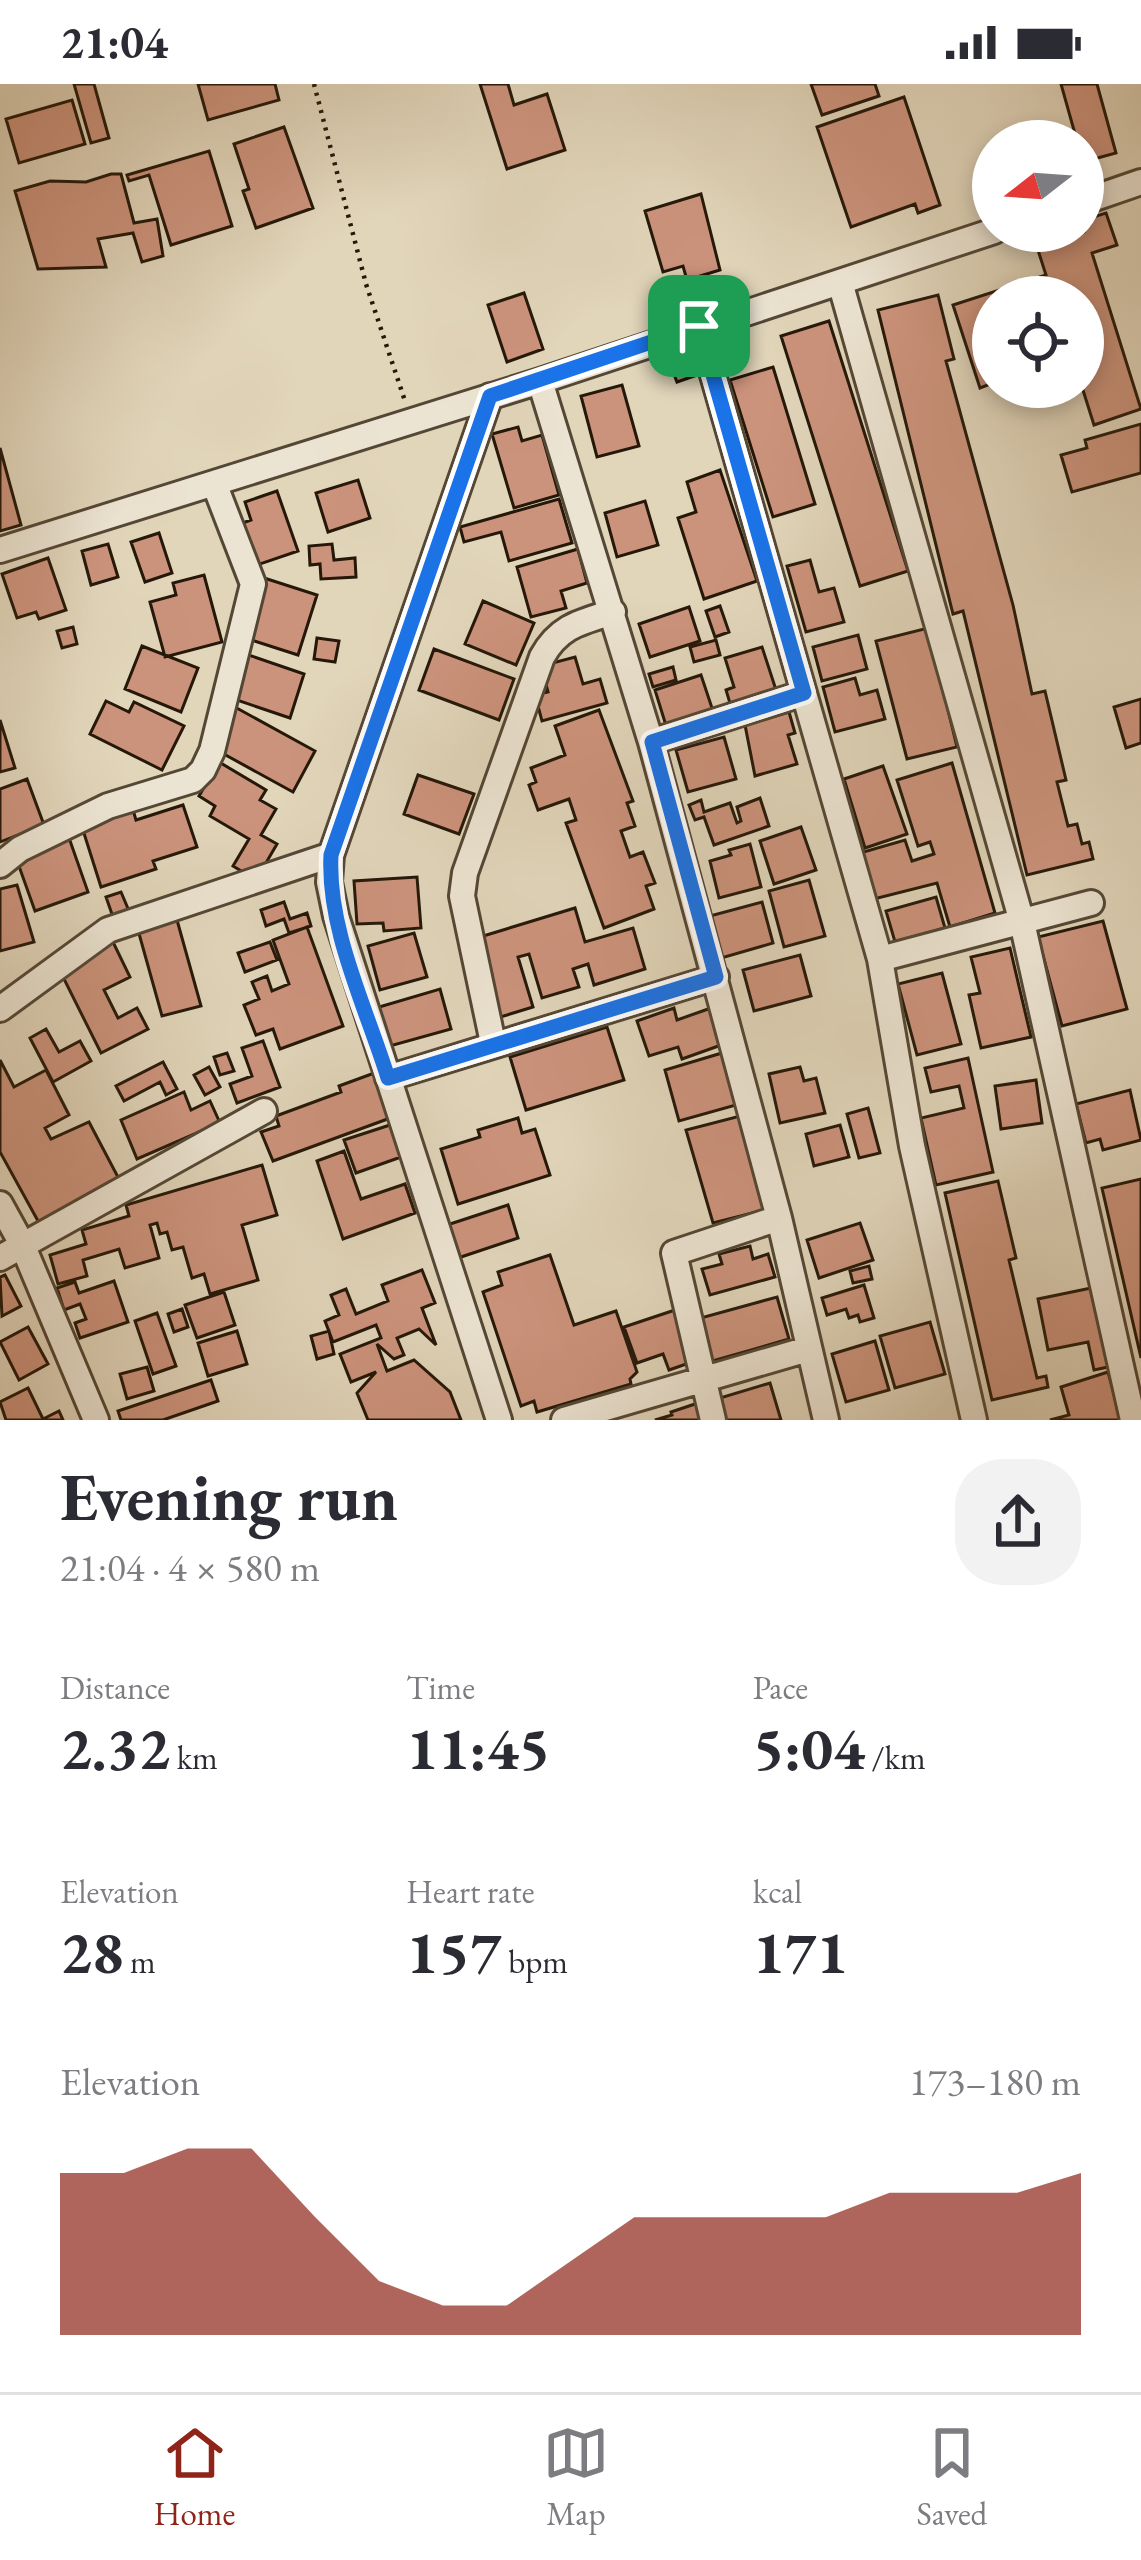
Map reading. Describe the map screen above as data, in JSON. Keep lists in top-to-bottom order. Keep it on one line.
{"north":"left","page":{"status":"21:04","heading":["Evening run","21:04 · 4 × 580 m"],"stats":[["Distance","2.32 km"],["Time","11:45"],["Pace","5:04 /km"],["Elevation","28 m"],["Heart rate","157 bpm"],["kcal","171"]],"chart":["Elevation","173–180 m"],"tabs":["Home","Map","Saved"]}}
